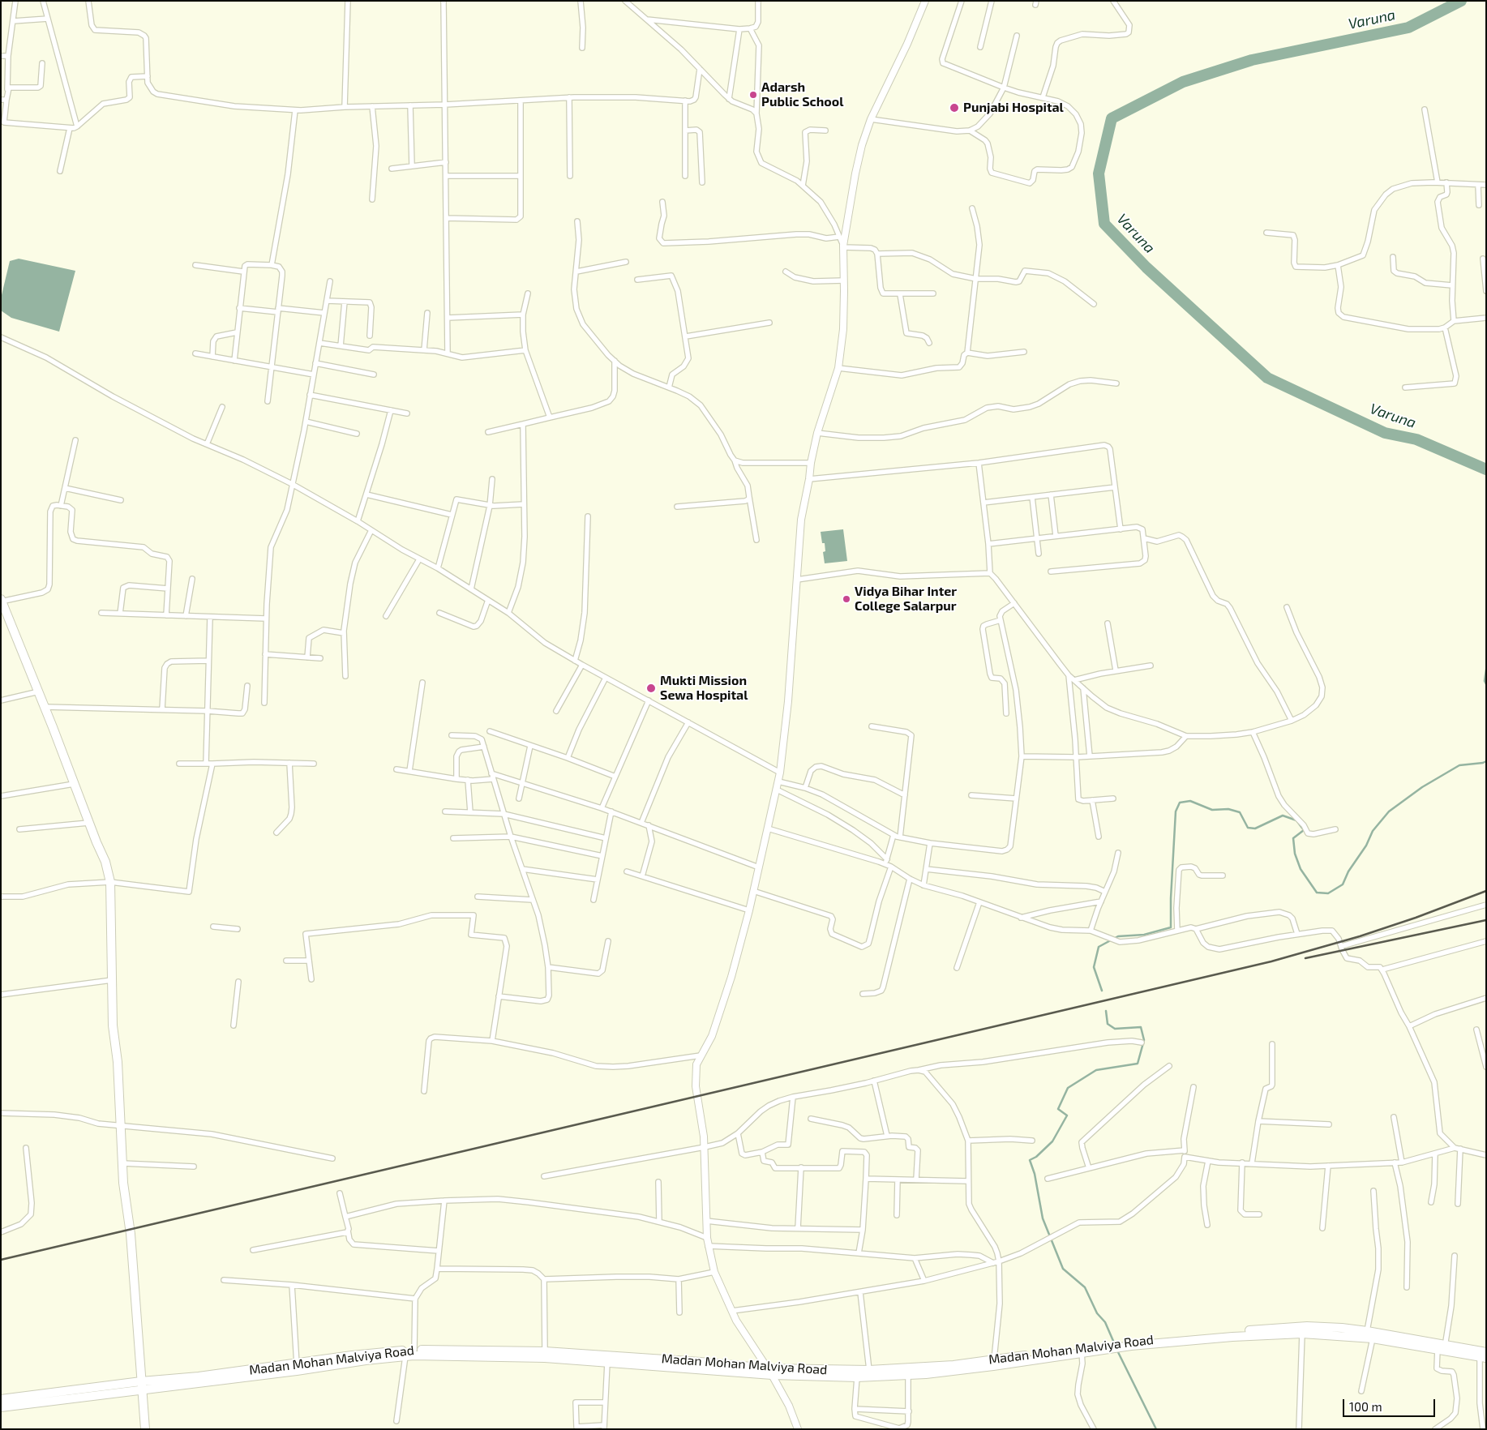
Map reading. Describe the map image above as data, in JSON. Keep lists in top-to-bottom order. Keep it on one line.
{"streets":{"main road":["Madan Mohan Malviya Road"]},"water":["Varuna"],"places":["Adarsh Public School","Punjabi Hospital","Vidya Bihar Inter College Salarpur","Mukti Mission Sewa Hospital"],"scale_bar":"100 m"}
